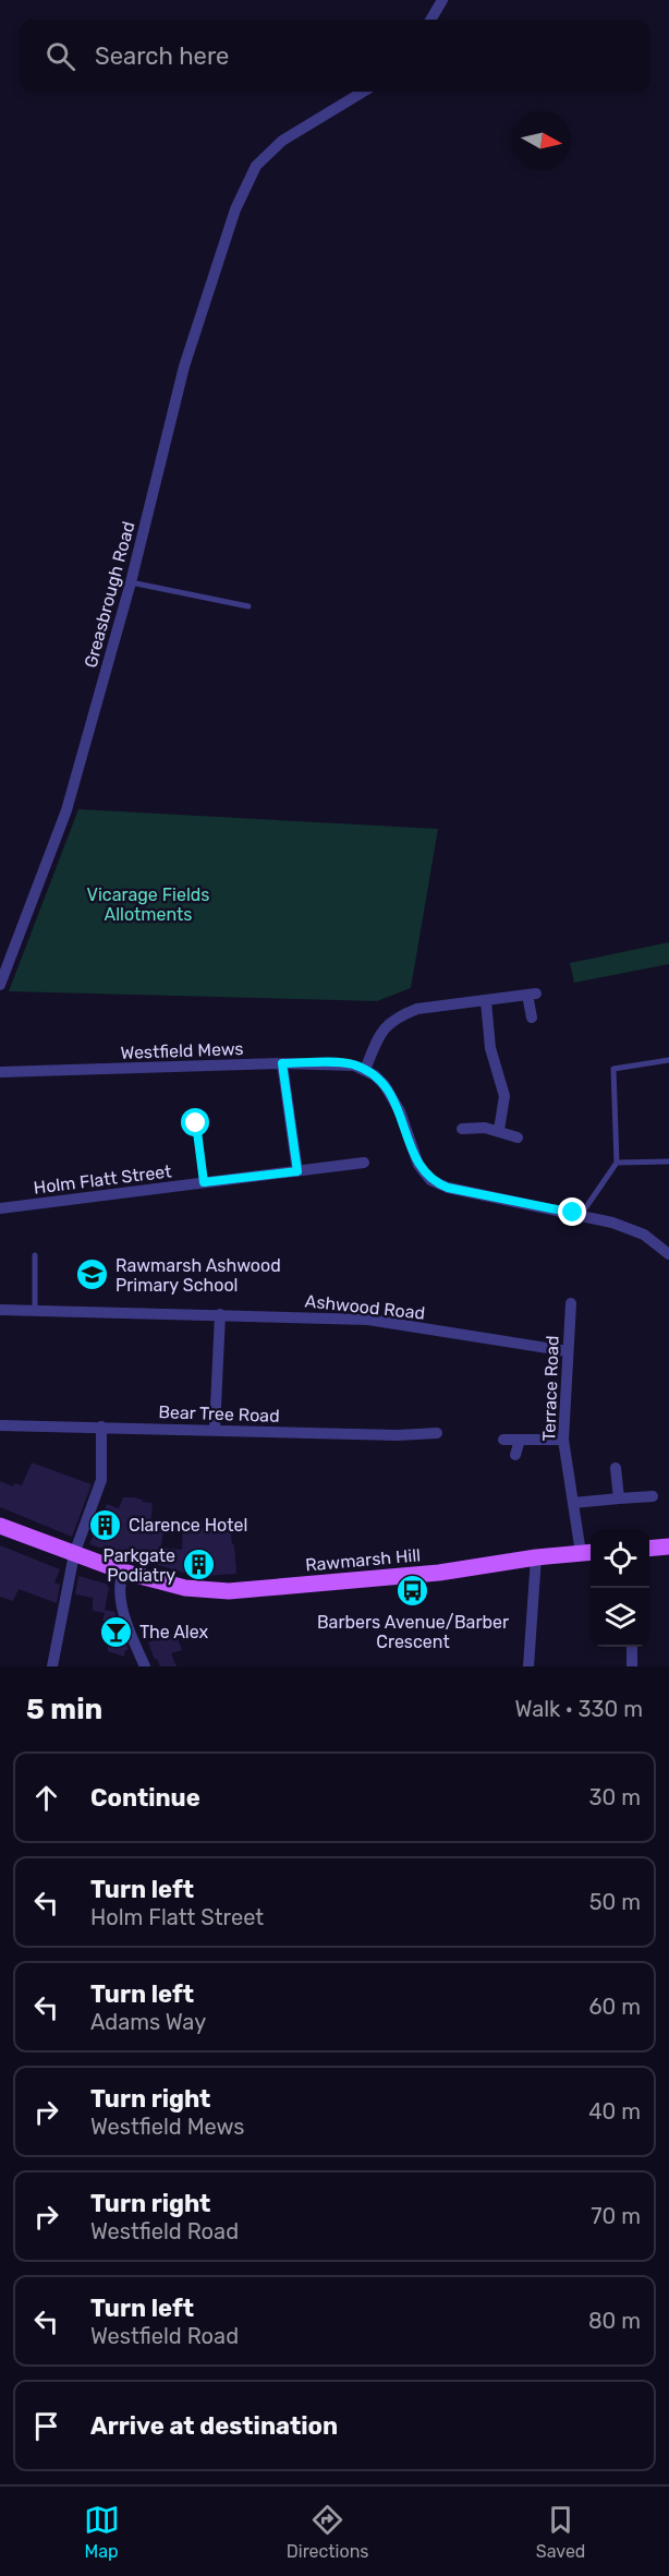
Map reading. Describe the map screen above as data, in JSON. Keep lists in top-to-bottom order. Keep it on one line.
{"streets":{"main road":["Rawmarsh Hill"],"street":["Greasbrough Road","Westfield Mews","Holm Flatt Street","Ashwood Road","Terrace Road","Bear Tree Road"]},"crossings":[["Ashwood Road","Terrace Road"],["Terrace Road","Rawmarsh Hill"]],"parks":["Vicarage Fields Allotments"],"places":{"school or university":["Rawmarsh Ashwood Primary School"],"building":["Clarence Hotel","Parkgate Podiatry"],"bus stop":["Barbers Avenue/Barber Crescent"],"bar":["The Alex"]},"north":"right","page":{"search":"Search here","heading":["5 min","Walk · 330 m"],"list":[["Continue","30 m"],["Turn left","Holm Flatt Street","50 m"],["Turn left","Adams Way","60 m"],["Turn right","Westfield Mews","40 m"],["Turn right","Westfield Road","70 m"],["Turn left","Westfield Road","80 m"],"Arrive at destination"],"nav":["Map","Directions","Saved"]}}
